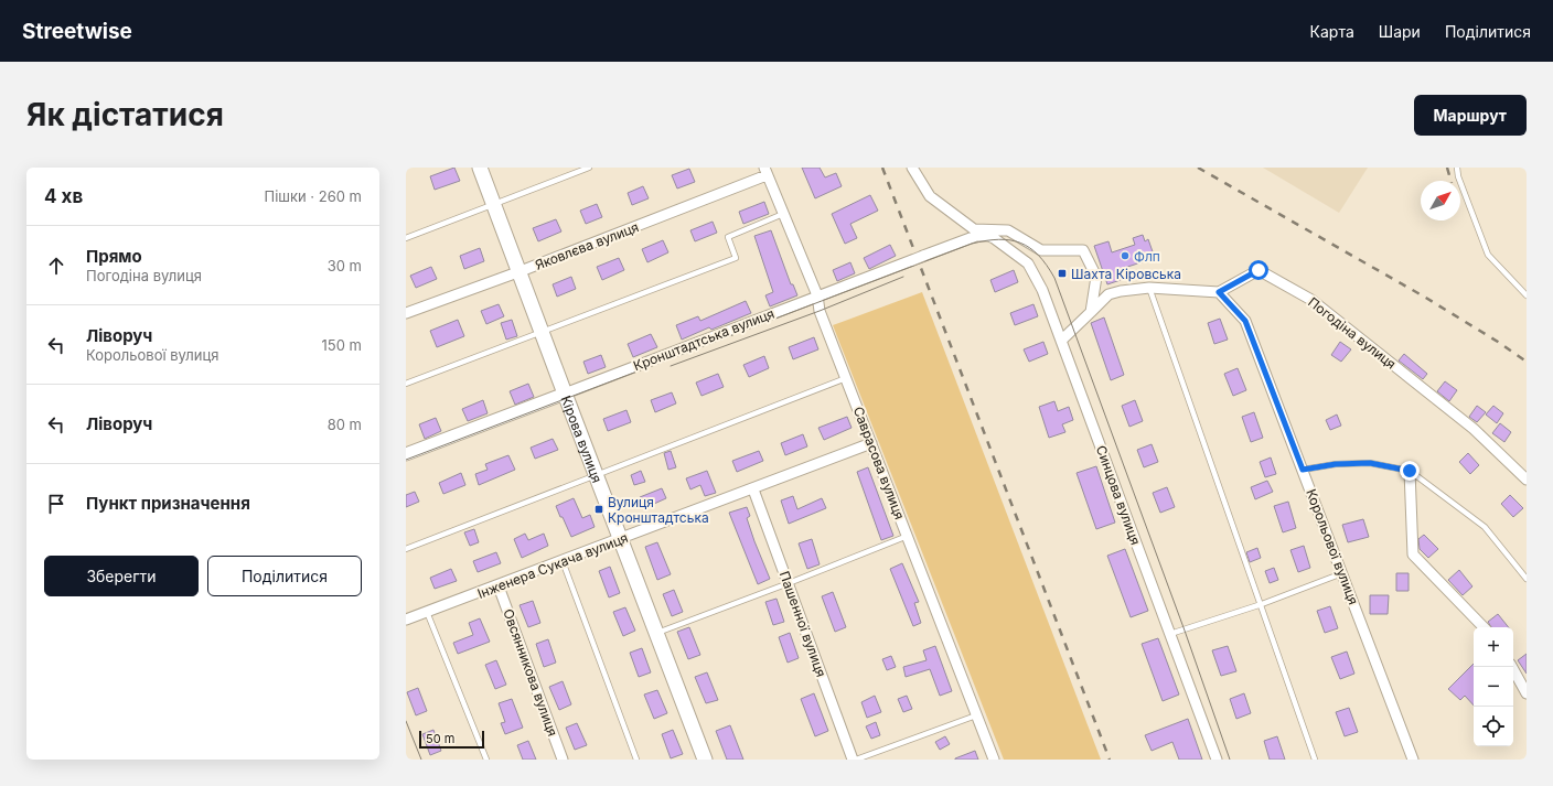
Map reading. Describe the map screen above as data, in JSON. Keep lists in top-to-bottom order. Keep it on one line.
{"streets":{"main road":["Кірова вулиця"],"street":["Яковлєва вулиця","Погодіна вулиця","Кронштадтська вулиця","Саврасова вулиця","Синцова вулиця","Корольової вулиця","Інженера Сукача вулиця","Пашенної вулиця","Овсянникова вулиця"]},"crossings":[["Яковлєва вулиця","Кірова вулиця"],["Яковлєва вулиця","Саврасова вулиця"],["Погодіна вулиця","Корольової вулиця"],["Кронштадтська вулиця","Кірова вулиця"],["Кронштадтська вулиця","Саврасова вулиця"],["Кронштадтська вулиця","Синцова вулиця"],["Кірова вулиця","Інженера Сукача вулиця"],["Саврасова вулиця","Інженера Сукача вулиця"],["Інженера Сукача вулиця","Пашенної вулиця"],["Інженера Сукача вулиця","Овсянникова вулиця"]],"places":{"other":["Флп"],"transit":["Шахта Кіровська","Вулиця Кронштадтська"]},"scale_bar":"50 m","north":"top right","page":{"header":"Streetwise","nav":["Карта","Шари","Поділитися"],"buttons":["Маршрут",["Зберегти","Поділитися"]],"title":"Як дістатися","heading":["4 хв","Пішки · 260 m"],"list":[["Прямо","Погодіна вулиця","30 m"],["Ліворуч","Корольової вулиця","150 m"],["Ліворуч","80 m"],"Пункт призначення"],"map_buttons":["+","−"],"scale":"50 m"}}
